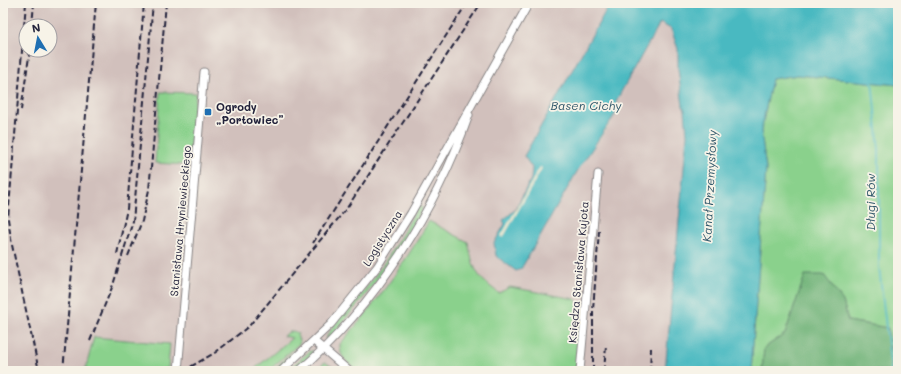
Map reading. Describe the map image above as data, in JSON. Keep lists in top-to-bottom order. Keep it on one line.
{"streets":{"street":["Stanisława Hryniewieckiego","Logistyczna","Księdza Stanisława Kujota"]},"water":["Basen Cichy","Kanał Przemysłowy","Długi Rów"],"places":{"transit":["Ogrody „Portowiec”"]},"north":"top"}
